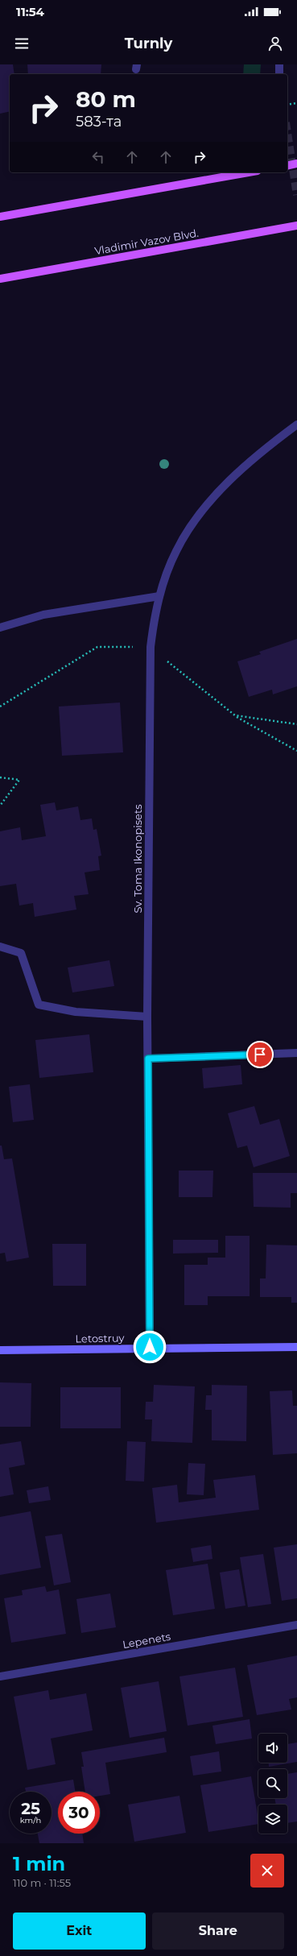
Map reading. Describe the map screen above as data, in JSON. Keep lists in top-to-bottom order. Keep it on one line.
{"streets":{"main road":["Vladimir Vazov Blvd."],"street":["Sv. Toma Ikonopisets","Letostruy","Lepenets"]},"crossings":[["Sv. Toma Ikonopisets","Letostruy"]],"page":{"status":"11:54","header":"Turnly","turn":["80 m","583-та"],"speed":"25 km/h","limit":"30","heading":["1 min","110 m · 11:55"],"buttons":["Exit","Share"]}}
